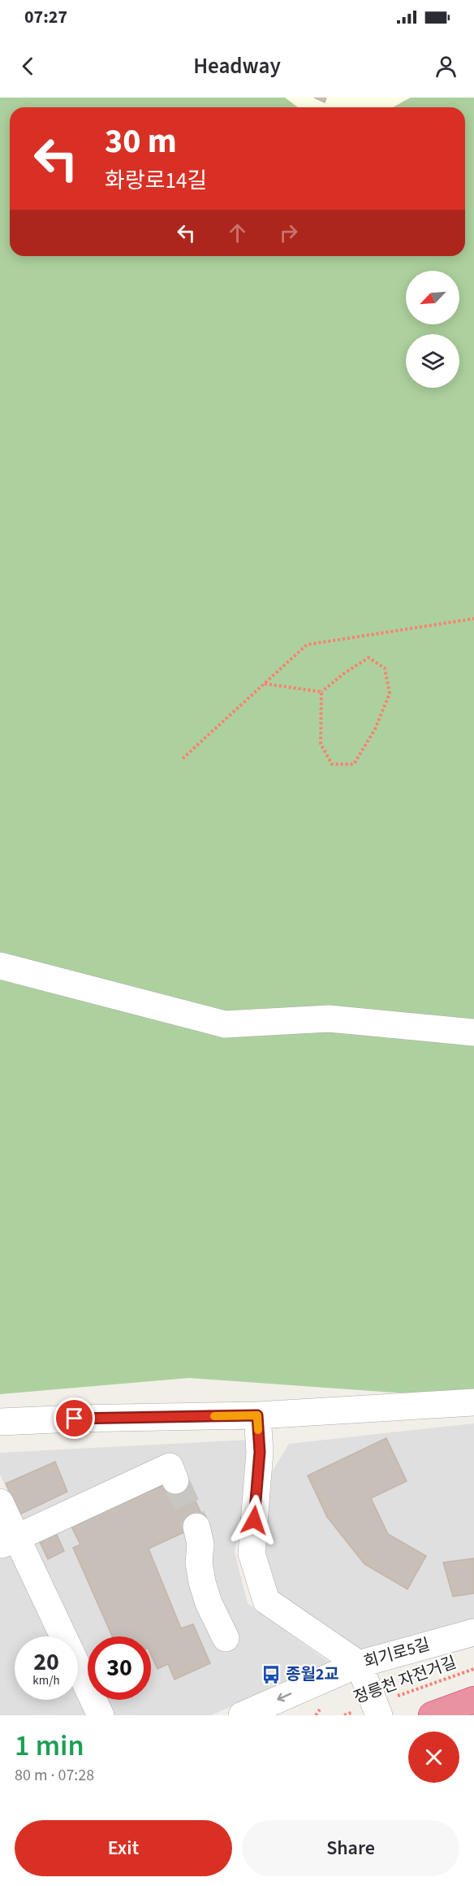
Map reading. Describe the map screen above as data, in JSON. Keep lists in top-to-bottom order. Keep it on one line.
{"streets":{"street":["회기로5길"],"path":["정릉천 자전거길"]},"one_way":["회기로5길"],"places":{"bus stop":["종월2교"]},"north":"bottom left","page":{"status":"07:27","header":"Headway","turn":["30 m","화랑로14길"],"speed":"20 km/h","limit":"30","heading":["1 min","80 m · 07:28"],"buttons":["Exit","Share"]}}
